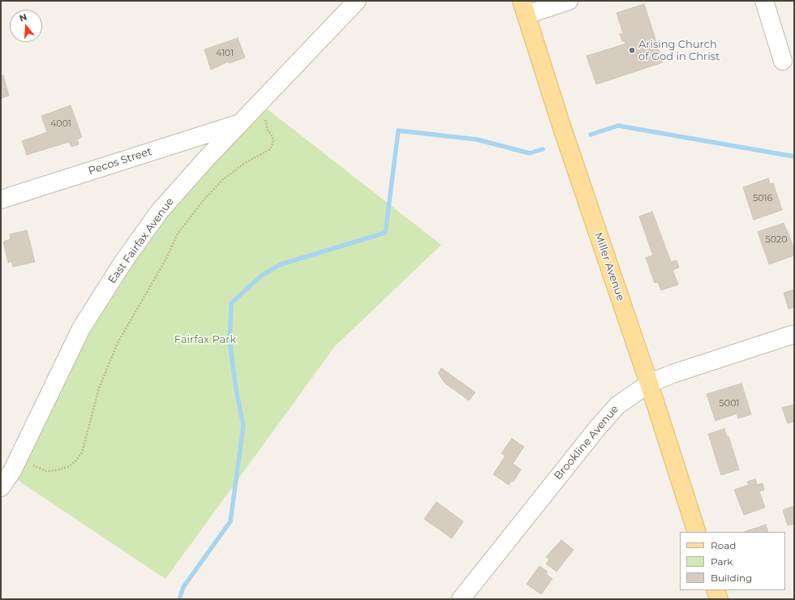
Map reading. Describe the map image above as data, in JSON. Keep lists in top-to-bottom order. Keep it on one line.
{"streets":{"main road":["Miller Avenue"],"street":["Pecos Street","East Fairfax Avenue","Brookline Avenue"]},"crossings":[["Pecos Street","East Fairfax Avenue"],["Miller Avenue","Brookline Avenue"]],"parks":["Fairfax Park"],"places":["Arising Church of God in Christ"],"house_numbers":["4101","4001","5016","5020","5001"],"legend":["Road","Park","Building"],"north":"top"}
